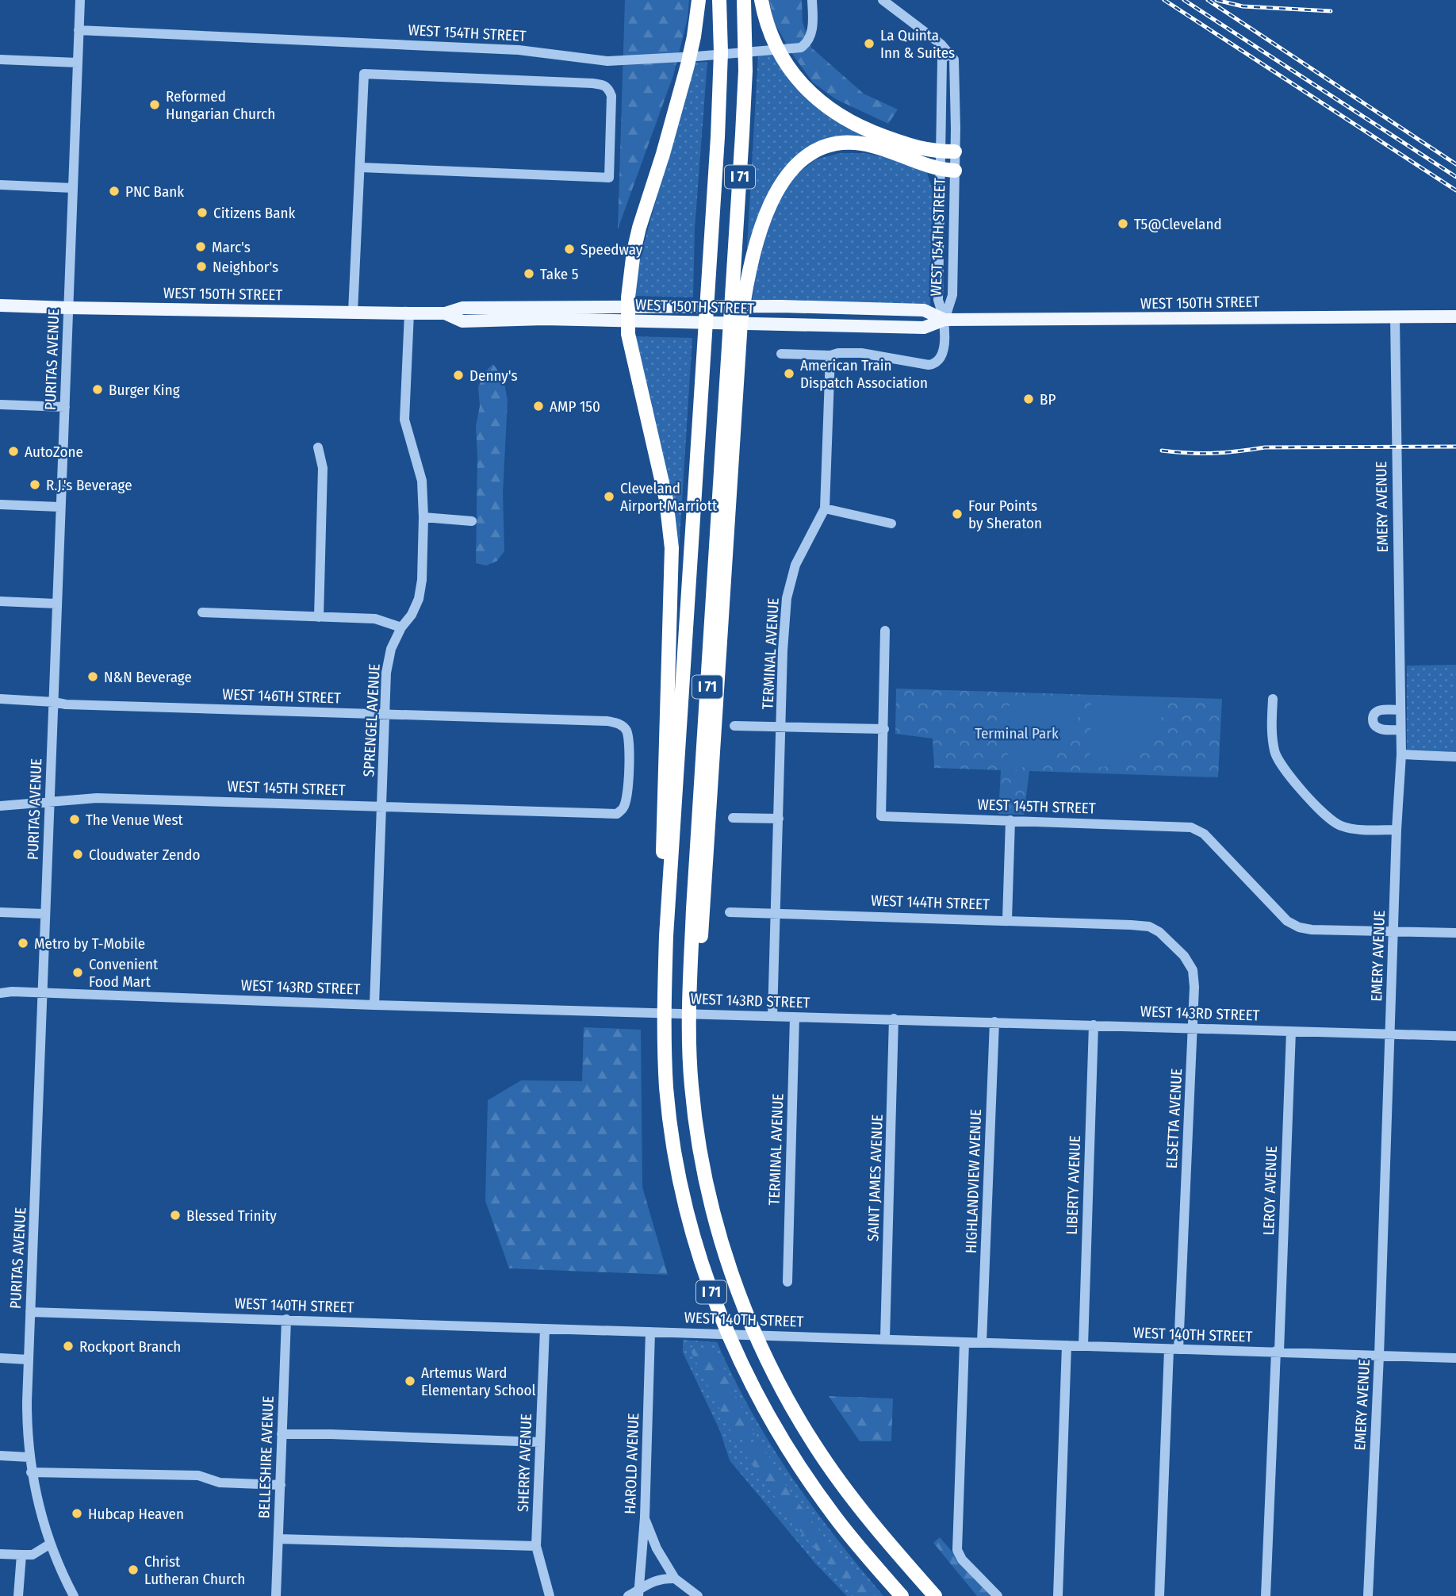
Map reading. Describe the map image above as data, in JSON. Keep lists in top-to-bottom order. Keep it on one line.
{"streets":{"highway":["I 71"],"main road":["WEST 150TH STREET"],"street":["WEST 154TH STREET","PURITAS AVENUE","EMERY AVENUE","TERMINAL AVENUE","WEST 146TH STREET","SPRENGEL AVENUE","WEST 145TH STREET","WEST 144TH STREET","WEST 143RD STREET","ELSETTA AVENUE","SAINT JAMES AVENUE","HIGHLANDVIEW AVENUE","LIBERTY AVENUE","LEROY AVENUE","WEST 140TH STREET","BELLESHIRE AVENUE","SHERRY AVENUE","HAROLD AVENUE"]},"crossings":[["WEST 154TH STREET","WEST 150TH STREET"],["WEST 154TH STREET","PURITAS AVENUE"],["WEST 150TH STREET","PURITAS AVENUE"],["WEST 150TH STREET","EMERY AVENUE"],["WEST 150TH STREET","SPRENGEL AVENUE"],["PURITAS AVENUE","WEST 146TH STREET"],["PURITAS AVENUE","WEST 145TH STREET"],["PURITAS AVENUE","WEST 143RD STREET"],["PURITAS AVENUE","WEST 140TH STREET"],["EMERY AVENUE","WEST 145TH STREET"],["EMERY AVENUE","WEST 143RD STREET"],["EMERY AVENUE","WEST 140TH STREET"],["TERMINAL AVENUE","WEST 144TH STREET"],["TERMINAL AVENUE","WEST 143RD STREET"],["WEST 146TH STREET","SPRENGEL AVENUE"],["WEST 146TH STREET","WEST 145TH STREET"],["SPRENGEL AVENUE","WEST 145TH STREET"],["SPRENGEL AVENUE","WEST 143RD STREET"],["WEST 144TH STREET","ELSETTA AVENUE"],["WEST 143RD STREET","ELSETTA AVENUE"],["WEST 143RD STREET","SAINT JAMES AVENUE"],["WEST 143RD STREET","HIGHLANDVIEW AVENUE"],["WEST 143RD STREET","LIBERTY AVENUE"],["WEST 143RD STREET","LEROY AVENUE"],["ELSETTA AVENUE","WEST 140TH STREET"],["SAINT JAMES AVENUE","WEST 140TH STREET"],["HIGHLANDVIEW AVENUE","WEST 140TH STREET"],["LIBERTY AVENUE","WEST 140TH STREET"],["LEROY AVENUE","WEST 140TH STREET"],["WEST 140TH STREET","BELLESHIRE AVENUE"],["WEST 140TH STREET","SHERRY AVENUE"],["WEST 140TH STREET","HAROLD AVENUE"]],"parks":["Terminal Park"],"places":["La Quinta Inn & Suites","Reformed Hungarian Church","PNC Bank","Citizens Bank","T5@Cleveland","Marc's","Speedway","Neighbor's","Take 5","American Train Dispatch Association","Denny's","Burger King","BP","AMP 150","AutoZone","R.J.'s Beverage","Cleveland Airport Marriott","Four Points by Sheraton","N&N Beverage","The Venue West","Cloudwater Zendo","Metro by T-Mobile","Convenient Food Mart","Blessed Trinity","Rockport Branch","Artemus Ward Elementary School","Hubcap Heaven","Christ Lutheran Church"]}
